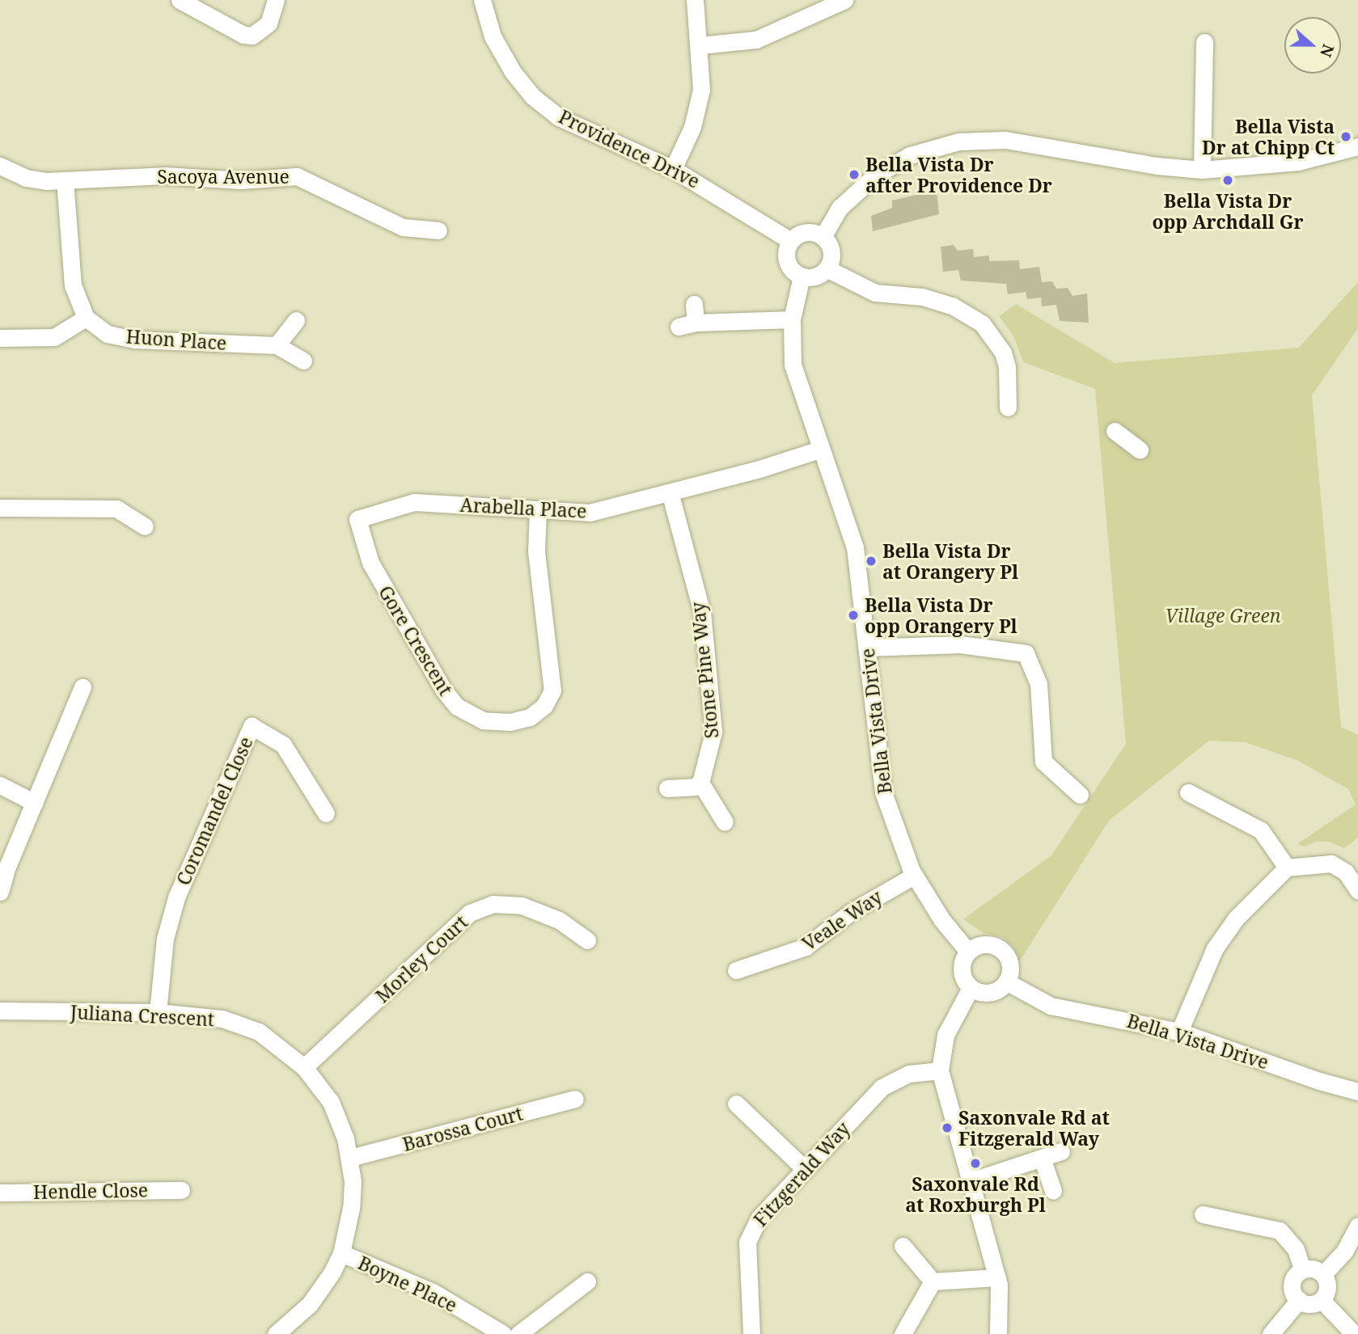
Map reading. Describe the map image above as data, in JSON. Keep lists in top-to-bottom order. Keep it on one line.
{"streets":{"street":["Providence Drive","Sacoya Avenue","Huon Place","Arabella Place","Gore Crescent","Stone Pine Way","Bella Vista Drive","Coromandel Close","Veale Way","Morley Court","Juliana Crescent","Barossa Court","Fitzgerald Way","Hendle Close","Boyne Place"]},"crossings":[["Providence Drive","Bella Vista Drive"],["Arabella Place","Gore Crescent"],["Arabella Place","Stone Pine Way"],["Arabella Place","Bella Vista Drive"],["Bella Vista Drive","Veale Way"],["Coromandel Close","Juliana Crescent"],["Morley Court","Juliana Crescent"],["Juliana Crescent","Barossa Court"],["Juliana Crescent","Boyne Place"]],"parks":["Village Green"],"places":["Bella Vista Dr at Chipp Ct","Bella Vista Dr after Providence Dr","Bella Vista Dr opp Archdall Gr","Bella Vista Dr at Orangery Pl","Bella Vista Dr opp Orangery Pl","Saxonvale Rd at Fitzgerald Way","Saxonvale Rd at Roxburgh Pl"],"north":"right"}
